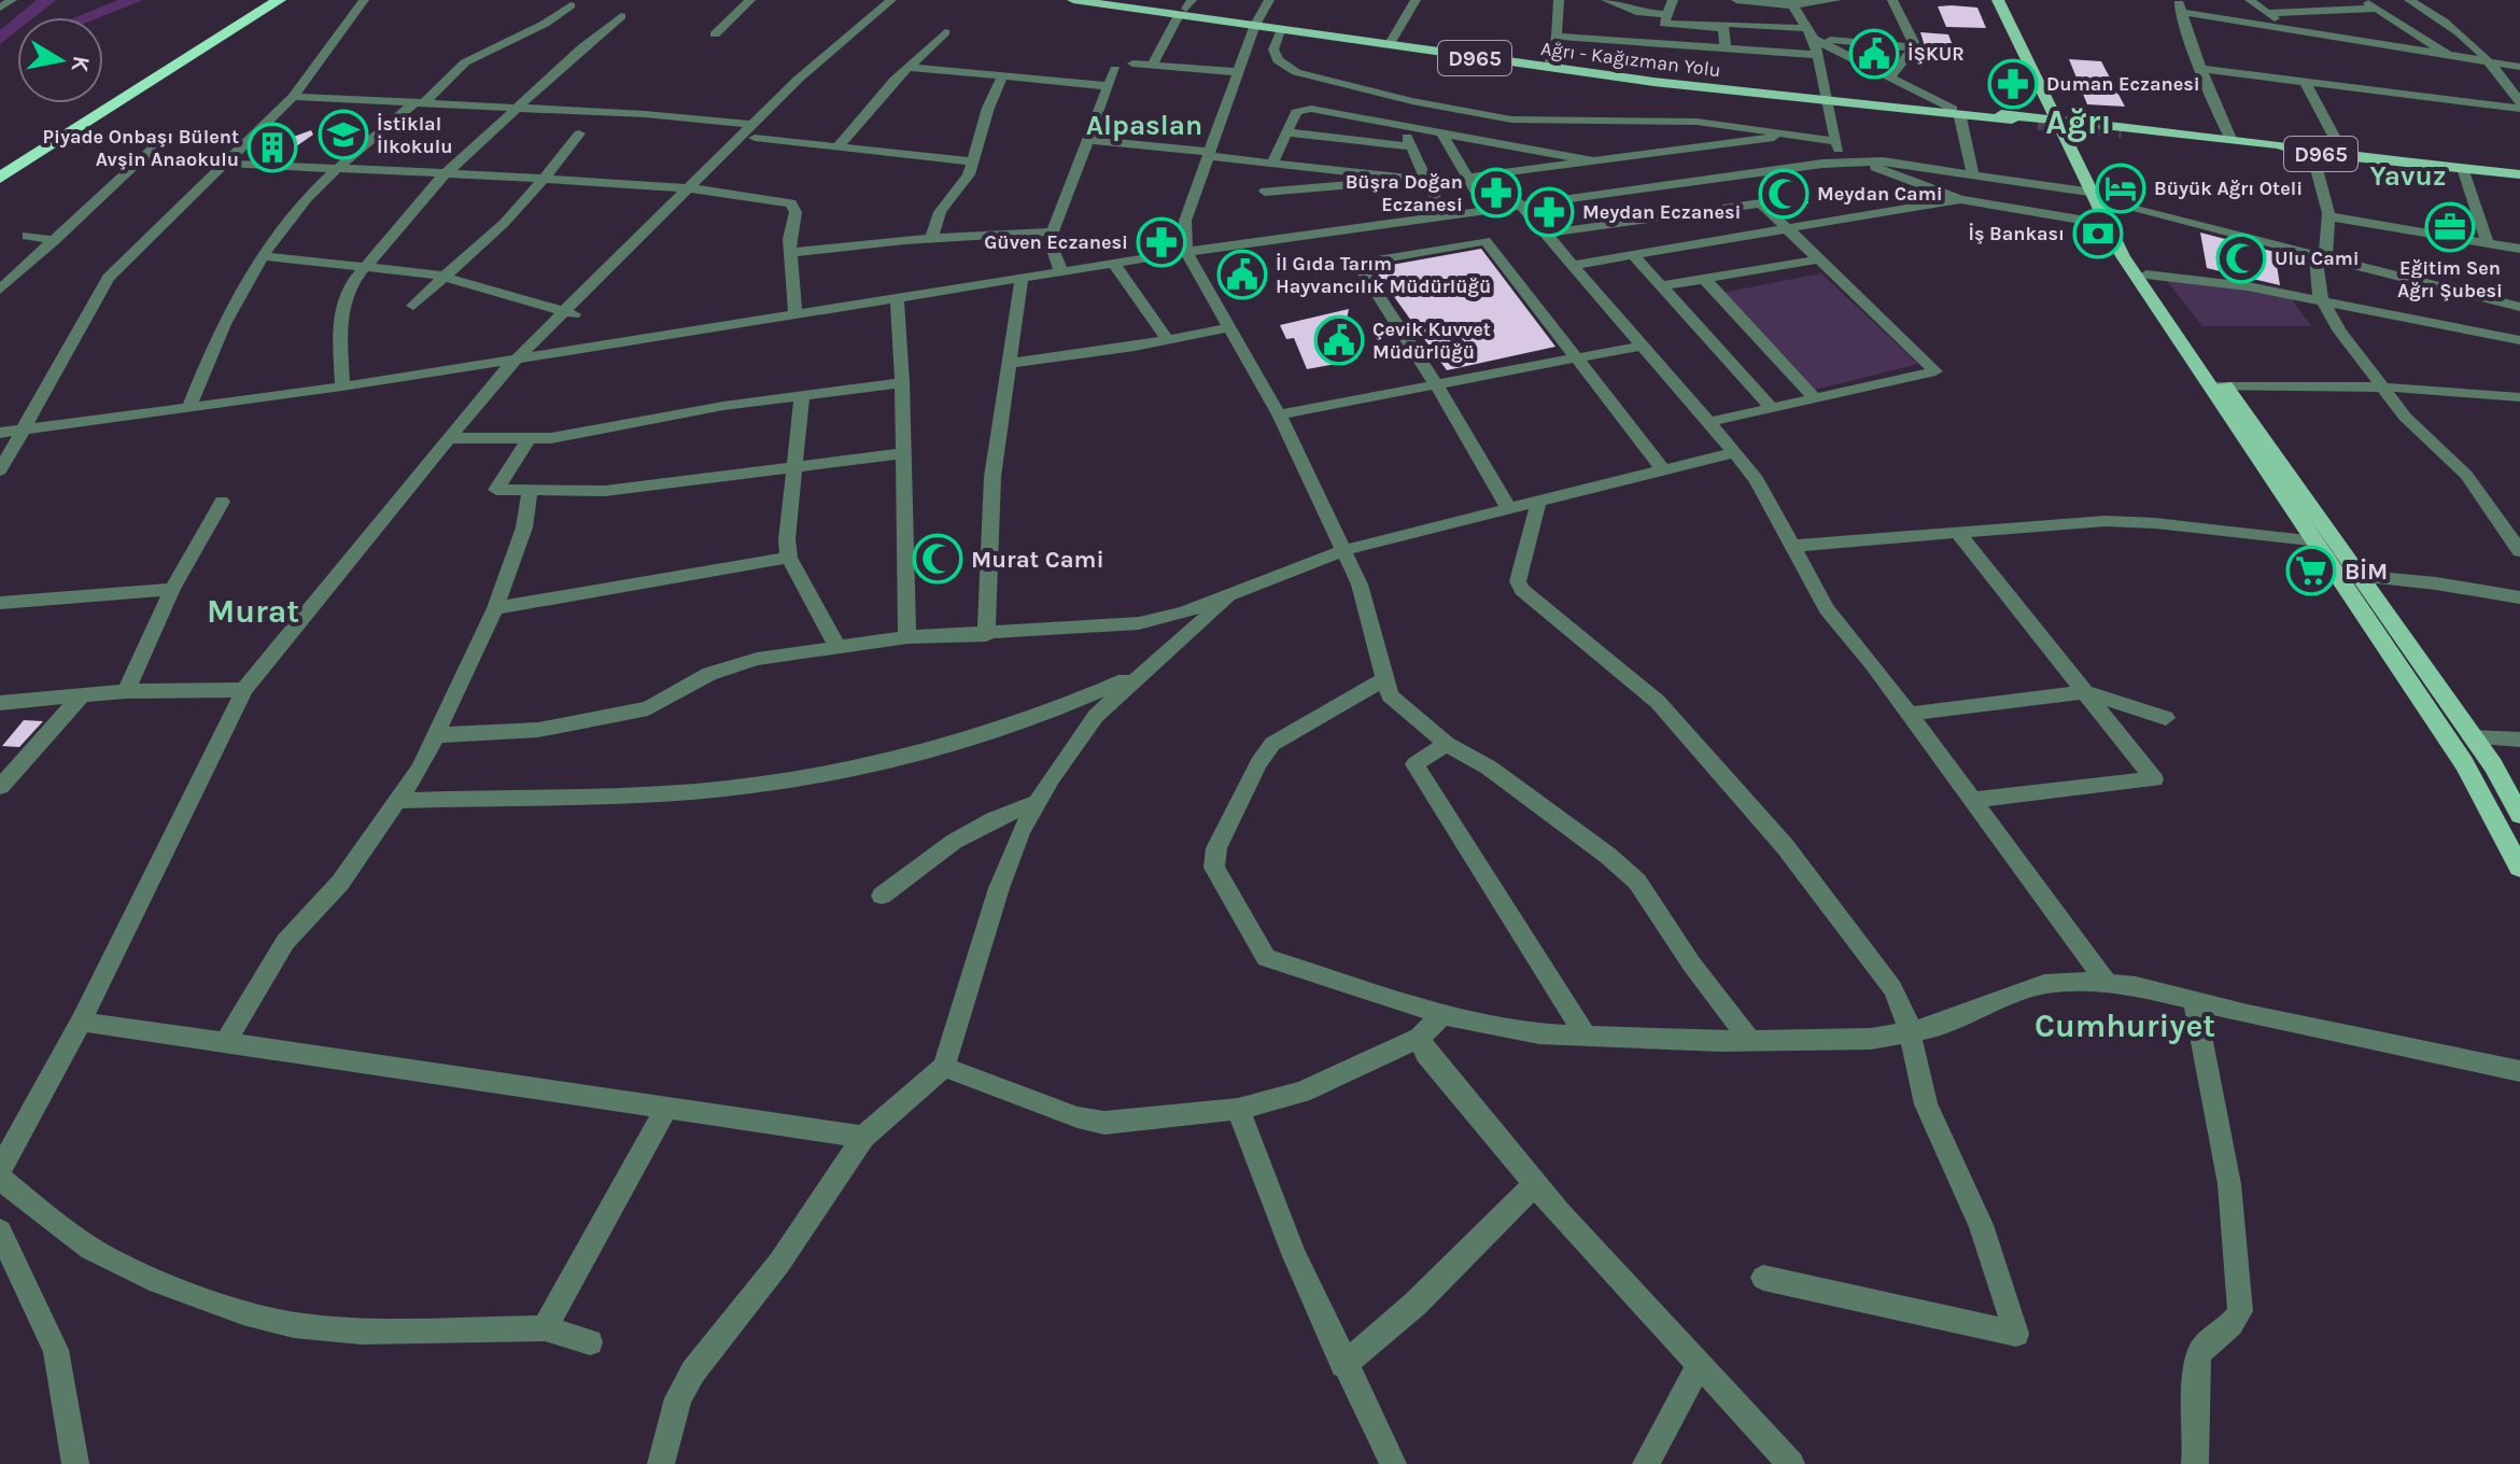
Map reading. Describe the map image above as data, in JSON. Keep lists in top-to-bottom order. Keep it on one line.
{"streets":{"main road":["D965","Ağrı - Kağızman Yolu"]},"districts":["Ağrı","Alpaslan","Yavuz","Murat","Cumhuriyet"],"places":{"public building":["İŞKUR","İl Gıda Tarım Hayvancılık Müdürlüğü","Çevik Kuvvet Müdürlüğü"],"pharmacy":["Duman Eczanesi","Büşra Doğan Eczanesi","Meydan Eczanesi","Güven Eczanesi"],"school or university":["İstiklal İlkokulu"],"building":["Piyade Onbaşı Bülent Avşin Anaokulu"],"hotel":["Büyük Ağrı Oteli"],"mosque":["Meydan Cami","Ulu Cami","Murat Cami"],"office":["Eğitim Sen Ağrı Şubesi"],"bank":["İş Bankası"],"supermarket":["BİM"]},"north":"right"}
